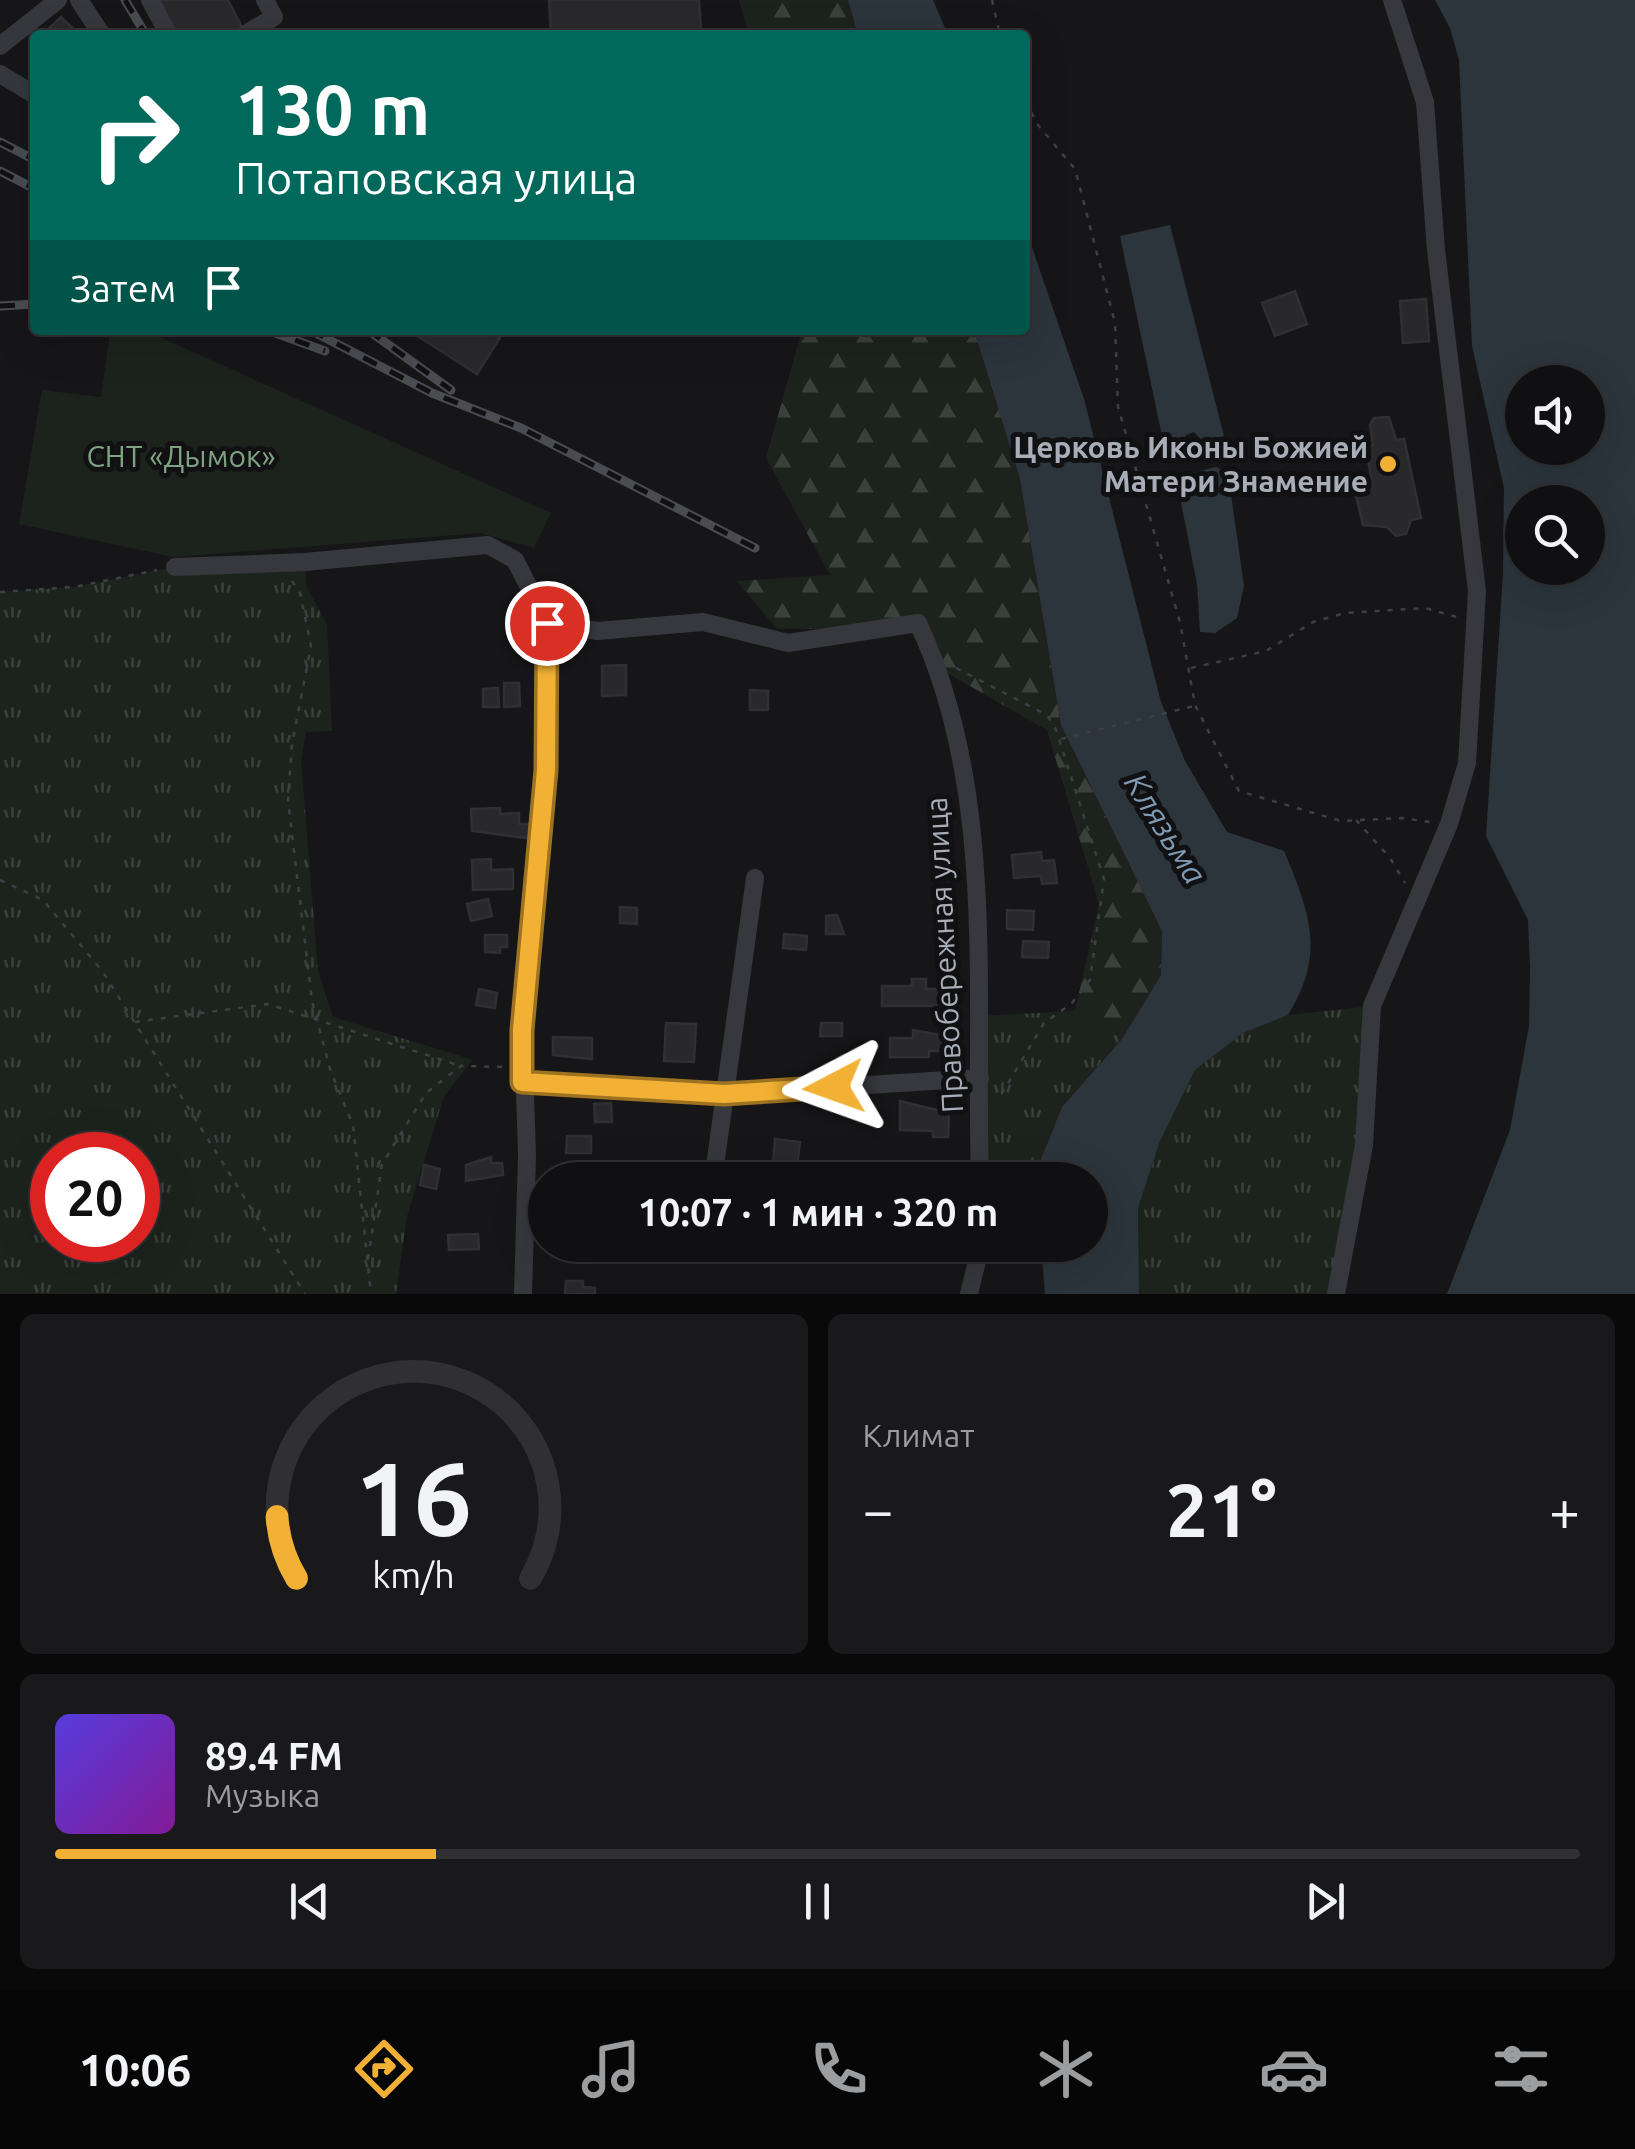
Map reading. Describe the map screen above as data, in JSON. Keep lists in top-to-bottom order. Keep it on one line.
{"streets":{"street":["Правобережная улица"]},"water":["Клязьма"],"parks":["СНТ «Дымок»"],"places":["Церковь Иконы Божией Матери Знамение"],"page":{"turn":["130 m","Потаповская улица"],"then":"Затем","limit":"20","trip":"10:07 · 1 мин · 320 m","tile":"Климат","heat":["−","21°","+"],"song":["89.4 FM","Музыка"],"tabs":"10:06","gauge":["16","km/h"]}}
